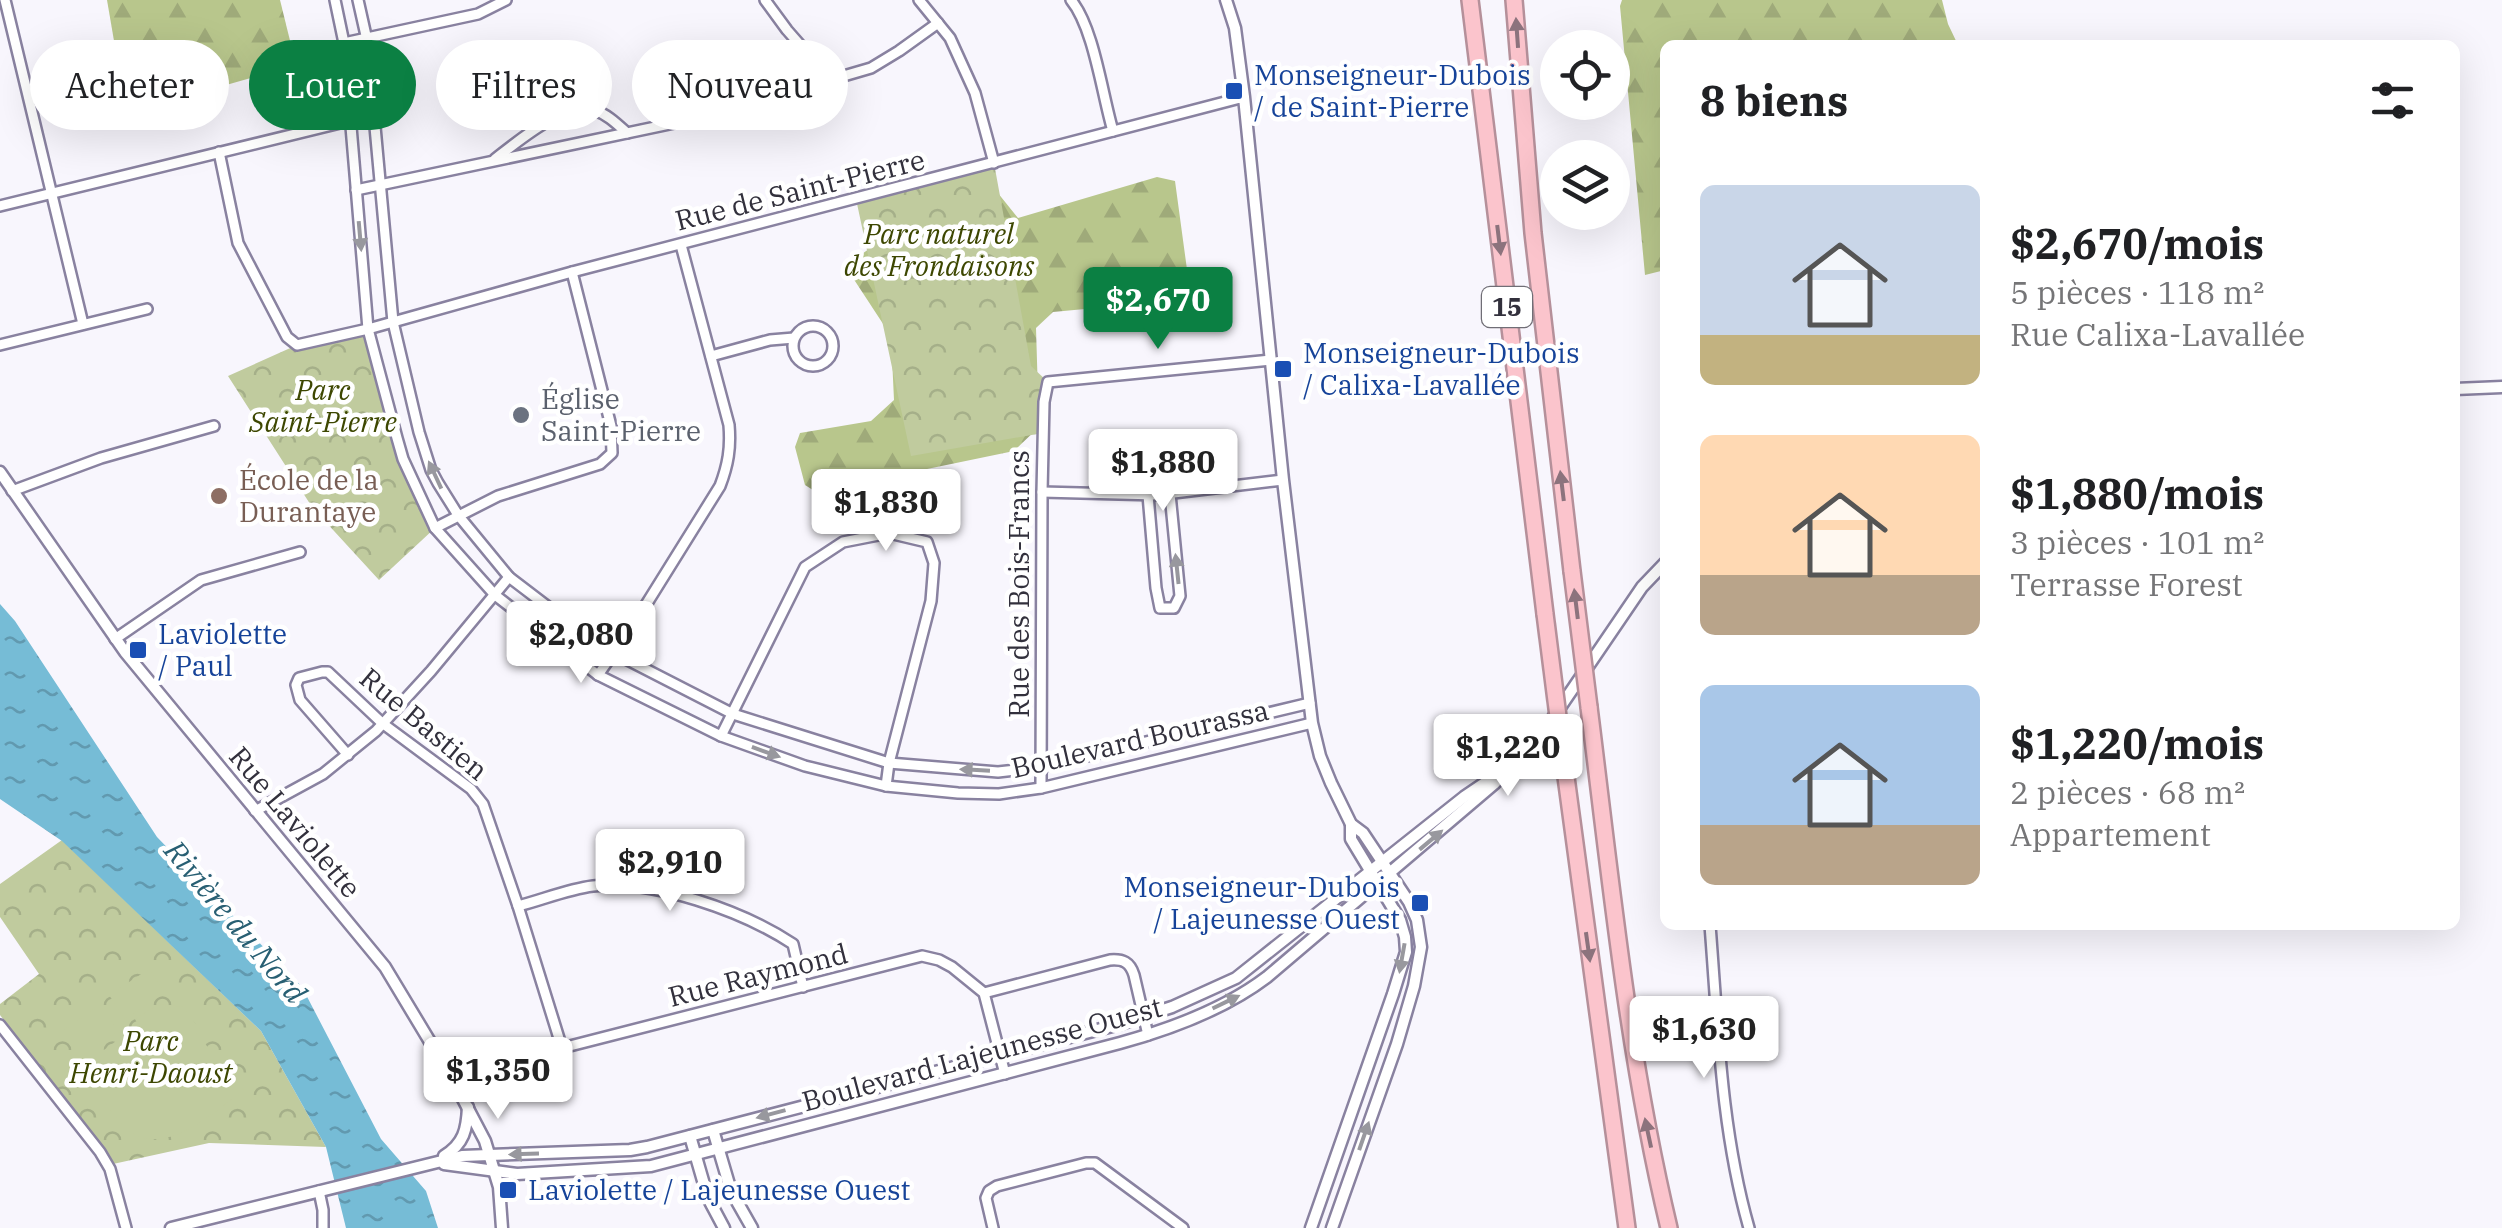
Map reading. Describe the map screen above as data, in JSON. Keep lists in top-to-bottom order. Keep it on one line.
{"streets":{"highway":["15"],"street":["Rue de Saint-Pierre","Rue des Bois-Francs","Rue Bastien","Boulevard Bourassa","Rue Laviolette","Rue Raymond","Boulevard Lajeunesse Ouest"]},"crossings":[["Rue de Saint-Pierre","Boulevard Bourassa"],["Rue des Bois-Francs","Boulevard Bourassa"],["Rue Bastien","Rue Raymond"],["Rue Laviolette","Rue Raymond"],["Rue Laviolette","Boulevard Lajeunesse Ouest"]],"water":["Rivière du Nord"],"parks":["Parc naturel des Frondaisons","Parc Saint-Pierre","Parc Henri-Daoust"],"places":{"transit":["Monseigneur-Dubois / de Saint-Pierre","Monseigneur-Dubois / Calixa-Lavallée","Laviolette / Paul","Monseigneur-Dubois / Lajeunesse Ouest","Laviolette / Lajeunesse Ouest"],"other":["Église Saint-Pierre","École de la Durantaye"]},"page":{"chip":["Acheter","Louer","Filtres","Nouveau"],"heading":"8 biens","list":[{"name":"$2,670/mois","note":"5 pièces · 118 m² · Rue Calixa-Lavallée"},{"name":"$1,880/mois","note":"3 pièces · 101 m² · Terrasse Forest"},{"name":"$1,220/mois","note":"2 pièces · 68 m² · Appartement"}],"price":["$2,670","$1,880","$1,830","$2,080","$1,220","$2,910","$1,630","$1,350"]}}
